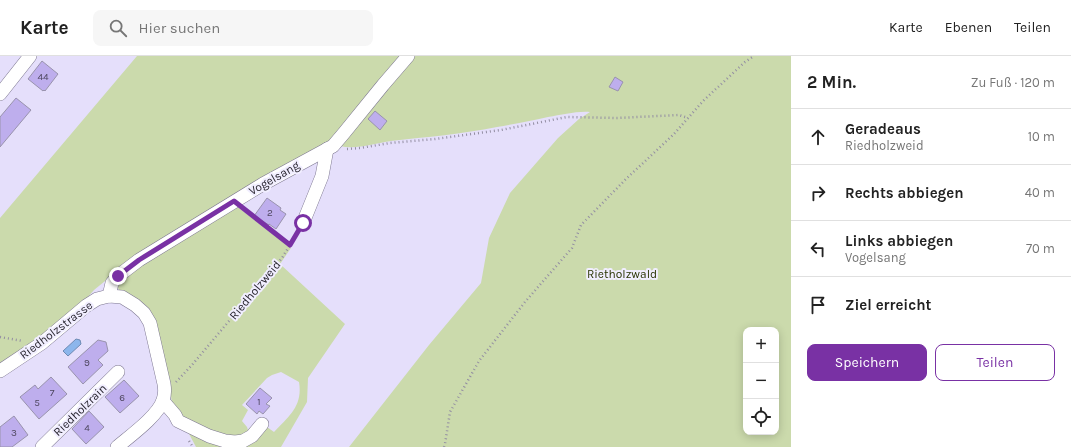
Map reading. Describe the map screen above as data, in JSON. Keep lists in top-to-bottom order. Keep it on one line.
{"streets":{"street":["Vogelsang","Riedholzstrasse","Riedholzrain"],"path":["Riedholzweid"]},"crossings":[["Vogelsang","Riedholzstrasse"]],"parks":["Rietholzwald"],"house_numbers":["44","2","9","7","6","1","5","4","3"],"page":{"header":"Karte","search":"Hier suchen","nav":["Karte","Ebenen","Teilen"],"heading":["2 Min.","Zu Fuß · 120 m"],"list":[["Geradeaus","Riedholzweid","10 m"],["Rechts abbiegen","40 m"],["Links abbiegen","Vogelsang","70 m"],"Ziel erreicht"],"map_buttons":["+","−"],"buttons":["Speichern","Teilen"]}}
